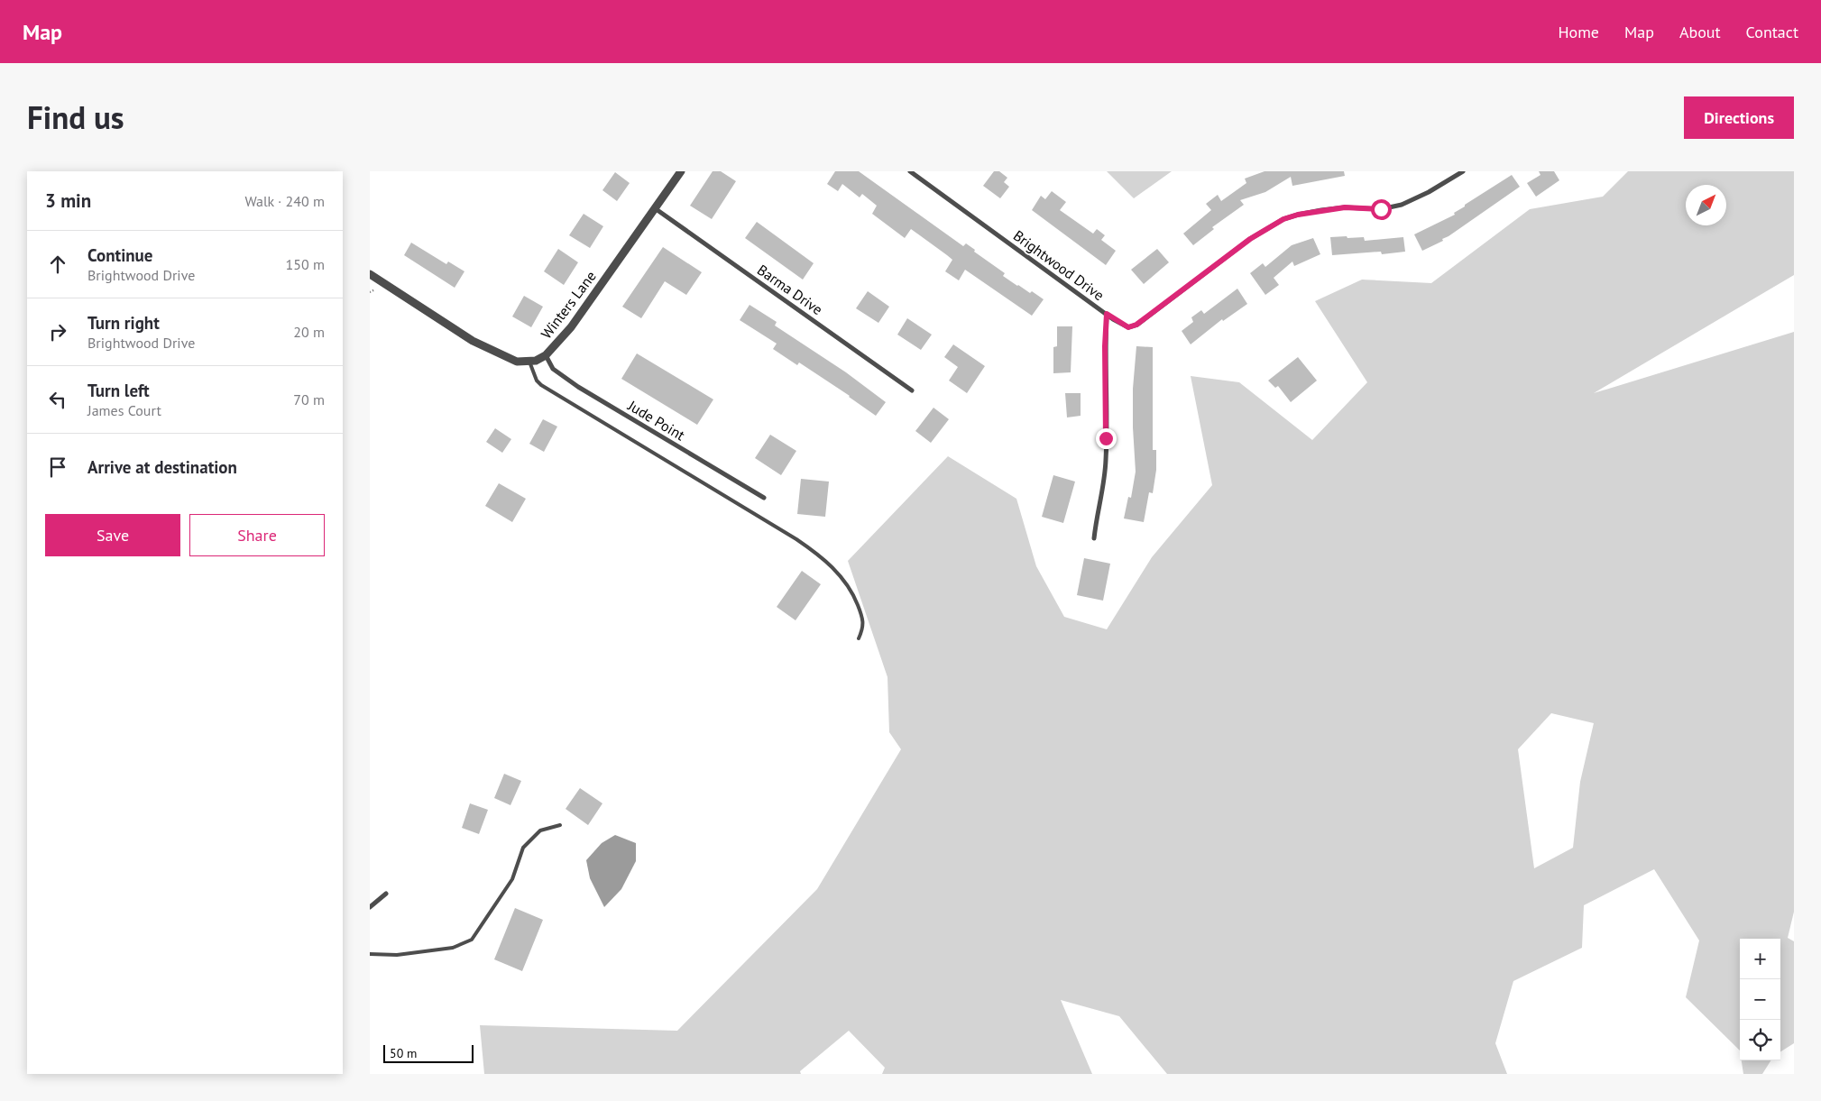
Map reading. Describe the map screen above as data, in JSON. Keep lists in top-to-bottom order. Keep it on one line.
{"streets":{"street":["Brightwood Drive","Barma Drive","Winters Lane","Jude Point"]},"crossings":[["Barma Drive","Winters Lane"],["Winters Lane","Jude Point"]],"scale_bar":"50 m","north":"top right","page":{"header":"Map","nav":["Home","Map","About","Contact"],"title":"Find us","buttons":["Directions",["Save","Share"]],"heading":["3 min","Walk · 240 m"],"list":[["Continue","Brightwood Drive","150 m"],["Turn right","Brightwood Drive","20 m"],["Turn left","James Court","70 m"],"Arrive at destination"],"map_buttons":["+","−"],"scale":"50 m"}}
